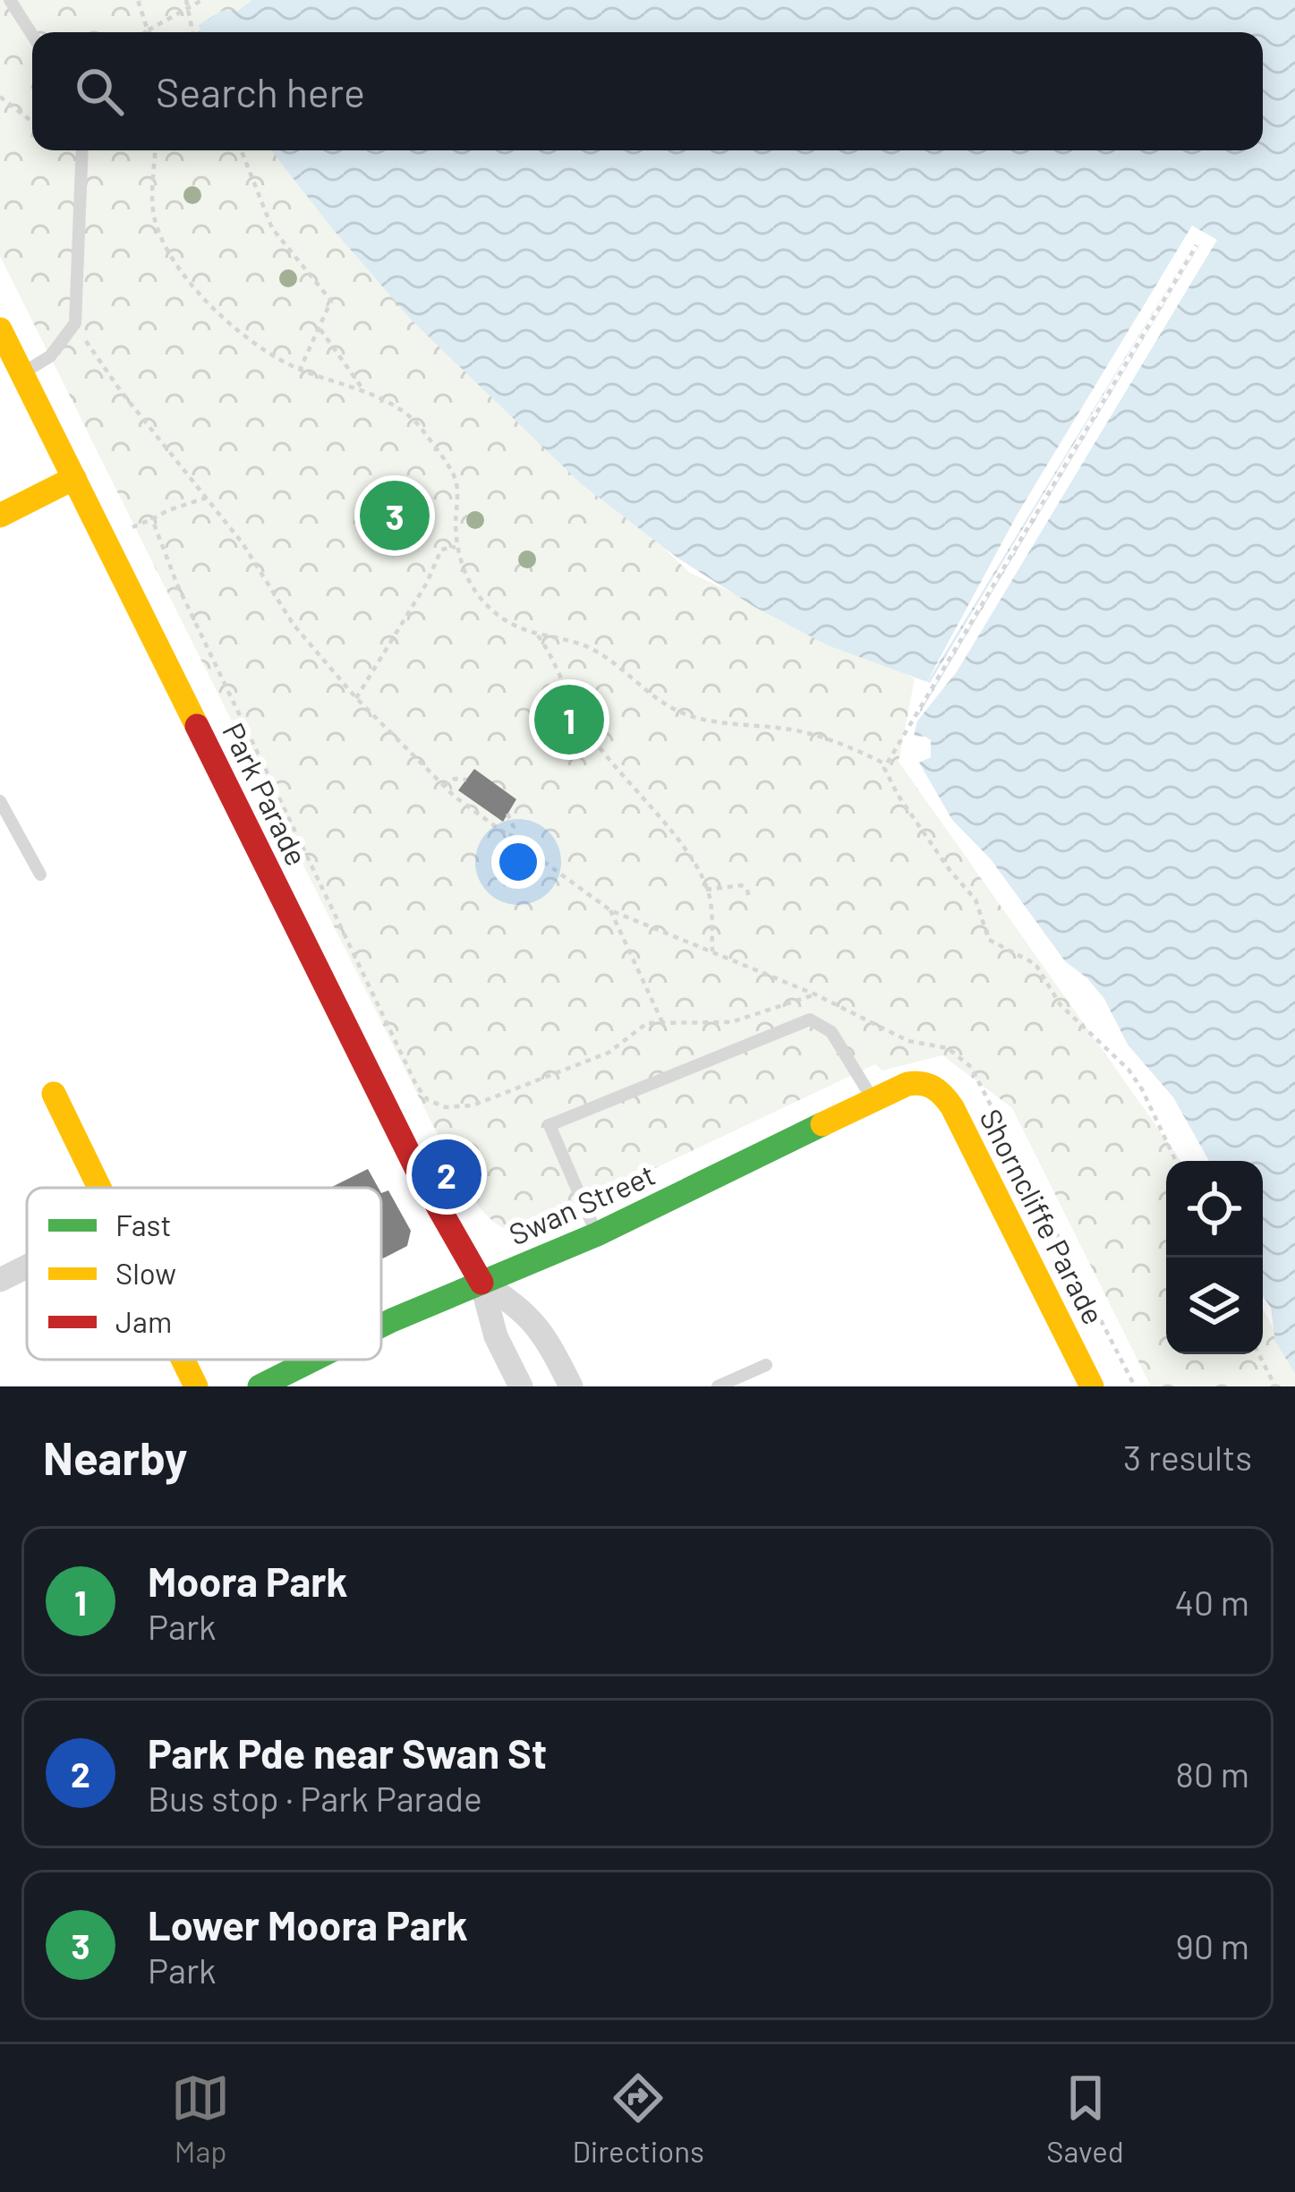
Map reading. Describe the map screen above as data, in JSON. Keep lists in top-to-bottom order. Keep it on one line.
{"streets":{"street":["Park Parade","Swan Street","Shorncliffe Parade"]},"crossings":[["Park Parade","Swan Street"],["Swan Street","Shorncliffe Parade"]],"legend":["Fast","Slow","Jam"],"page":{"search":"Search here","pins":["3","1","2"],"heading":["Nearby","3 results"],"list":[{"mark":"1","name":"Moora Park","note":"Park","value":"40 m"},{"mark":"2","name":"Park Pde near Swan St","note":"Bus stop · Park Parade","value":"80 m"},{"mark":"3","name":"Lower Moora Park","note":"Park","value":"90 m"}],"nav":["Map","Directions","Saved"]}}
